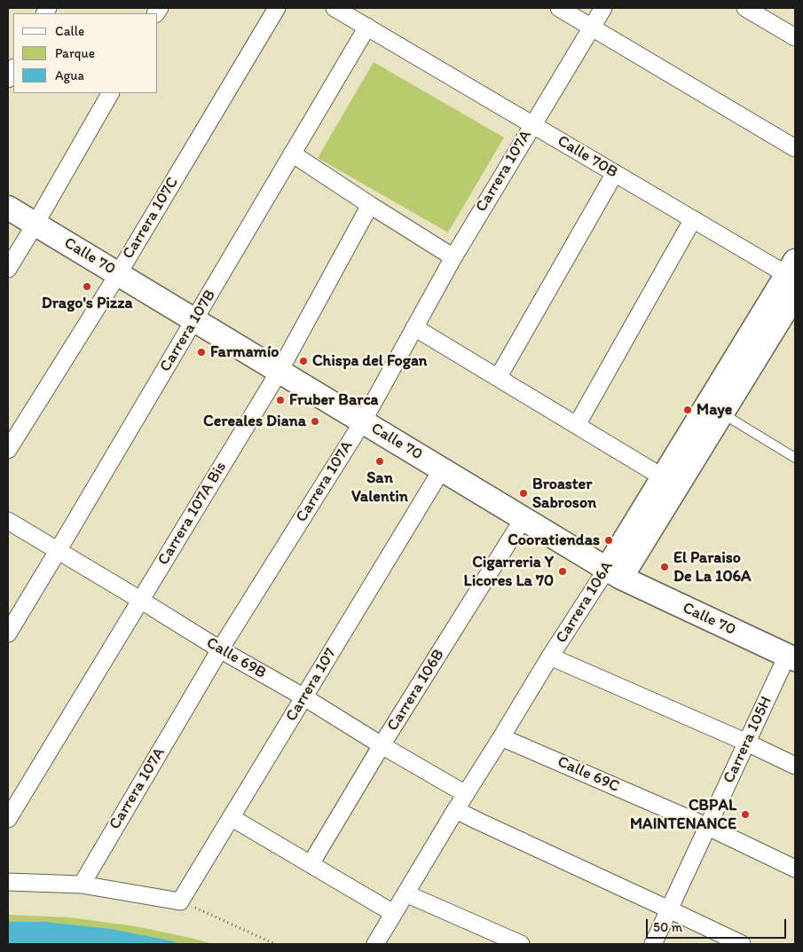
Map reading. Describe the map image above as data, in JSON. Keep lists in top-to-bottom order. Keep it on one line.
{"streets":{"street":["Calle 70B","Carrera 107A","Carrera 107C","Calle 70","Carrera 107B","Carrera 107A Bis","Carrera 106A","Calle 69B","Carrera 107","Carrera 106B","Carrera 105H","Calle 69C"]},"crossings":[["Calle 70B","Carrera 107A"],["Calle 70B","Carrera 107B"],["Calle 70B","Carrera 106A"],["Carrera 107A","Calle 70"],["Carrera 107A","Calle 69B"],["Carrera 107C","Calle 70"],["Calle 70","Carrera 107B"],["Calle 70","Carrera 107A Bis"],["Calle 70","Carrera 106A"],["Calle 70","Carrera 107"],["Calle 70","Carrera 106B"],["Calle 70","Carrera 105H"],["Carrera 107B","Calle 69B"],["Carrera 107A Bis","Calle 69B"],["Carrera 106A","Calle 69B"],["Carrera 106A","Calle 69C"],["Calle 69B","Carrera 107"],["Calle 69B","Carrera 106B"],["Carrera 105H","Calle 69C"]],"places":["Drago's Pizza","Farmamío","Chispa del Fogan","Fruber Barca","Maye","Cereales Diana","San Valentin","Broaster Sabroson","Cooratiendas","El Paraiso De La 106A","Cigarreria Y Licores La 70","CBPAL MAINTENANCE"],"legend":["Calle","Parque","Agua"],"scale_bar":"50 m"}
